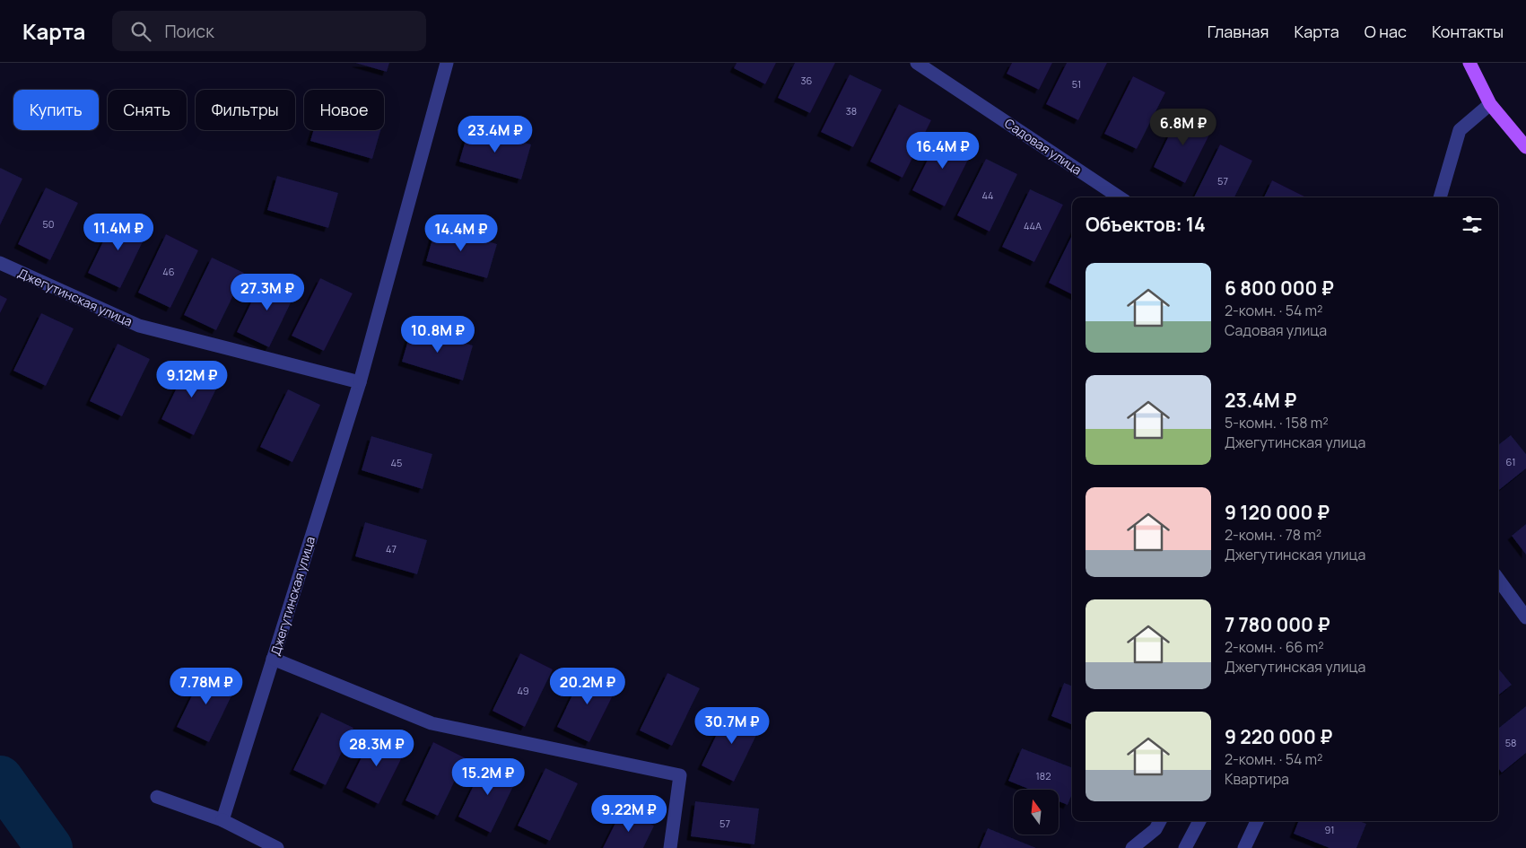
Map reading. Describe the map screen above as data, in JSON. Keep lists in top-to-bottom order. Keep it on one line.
{"streets":{"street":["Садовая улица","Джегутинская улица"]},"house_numbers":["36","51","38","57","44","50","44А","46","61","45","47","49","58","182","57","91"],"north":"top","page":{"header":"Карта","search":"Поиск","nav":["Главная","Карта","О нас","Контакты"],"chip":["Купить","Снять","Фильтры","Новое"],"price":["6.8M ₽","23.4M ₽","16.4M ₽","11.4M ₽","14.4M ₽","27.3M ₽","10.8M ₽","9.12M ₽","7.78M ₽","20.2M ₽","30.7M ₽","28.3M ₽","15.2M ₽","9.22M ₽"],"heading":"Объектов: 14","list":[{"name":"6 800 000 ₽","note":"2-комн. · 54 m² · Садовая улица"},{"name":"23.4M ₽","note":"5-комн. · 158 m² · Джегутинская улица"},{"name":"9 120 000 ₽","note":"2-комн. · 78 m² · Джегутинская улица"},{"name":"7 780 000 ₽","note":"2-комн. · 66 m² · Джегутинская улица"},{"name":"9 220 000 ₽","note":"2-комн. · 54 m² · Квартира"}]}}
